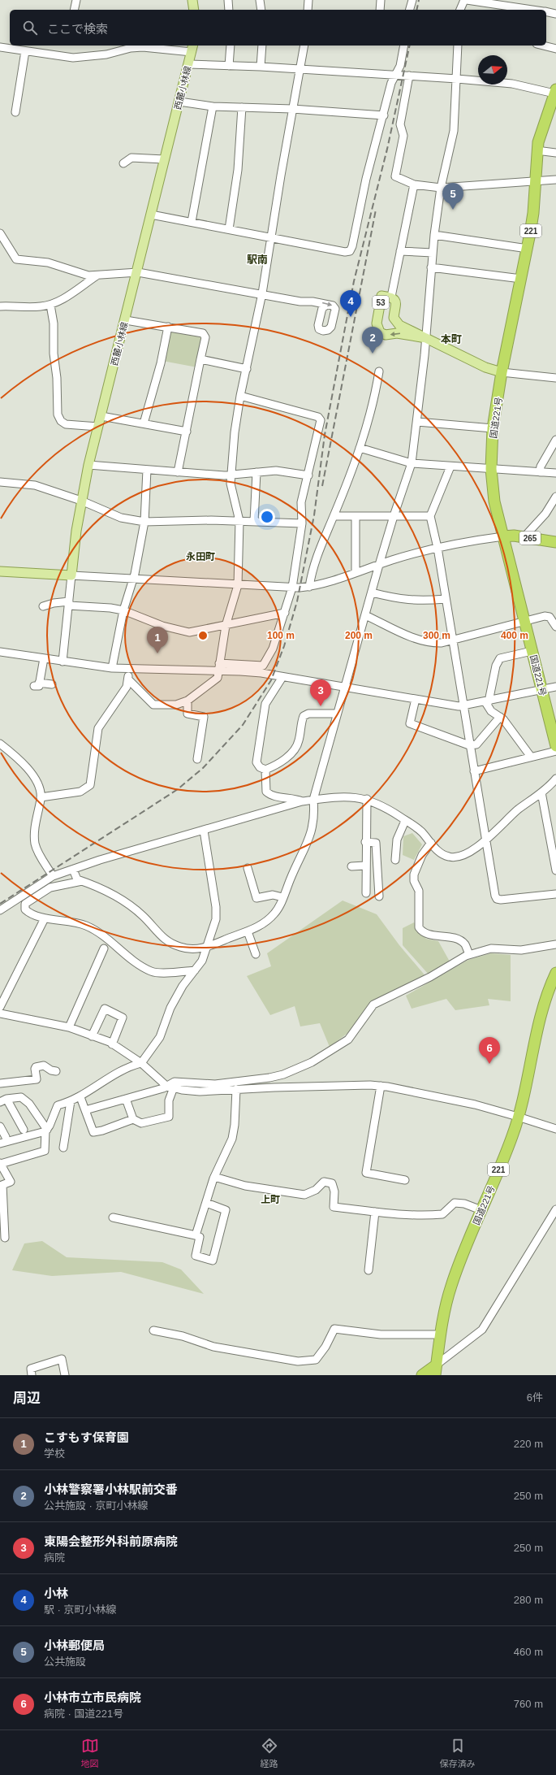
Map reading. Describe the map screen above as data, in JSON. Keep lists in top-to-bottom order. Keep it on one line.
{"streets":{"highway":["221","国道221号","265"],"main road":["西麓小林線","53"]},"crossings":[["53","国道221号"],["国道221号","265"]],"districts":["駅南","本町","永田町","上町"],"north":"right","page":{"search":"ここで検索","pins":["5","4","2","1","3","6"],"heading":["周辺","6件"],"list":[{"mark":"1","name":"こすもす保育園","note":"学校","value":"220 m"},{"mark":"2","name":"小林警察署小林駅前交番","note":"公共施設 · 京町小林線","value":"250 m"},{"mark":"3","name":"東陽会整形外科前原病院","note":"病院","value":"250 m"},{"mark":"4","name":"小林","note":"駅 · 京町小林線","value":"280 m"},{"mark":"5","name":"小林郵便局","note":"公共施設","value":"460 m"},{"mark":"6","name":"小林市立市民病院","note":"病院 · 国道221号","value":"760 m"}],"nav":["地図","経路","保存済み"]},"rings":["100 m","200 m","300 m","400 m"]}
